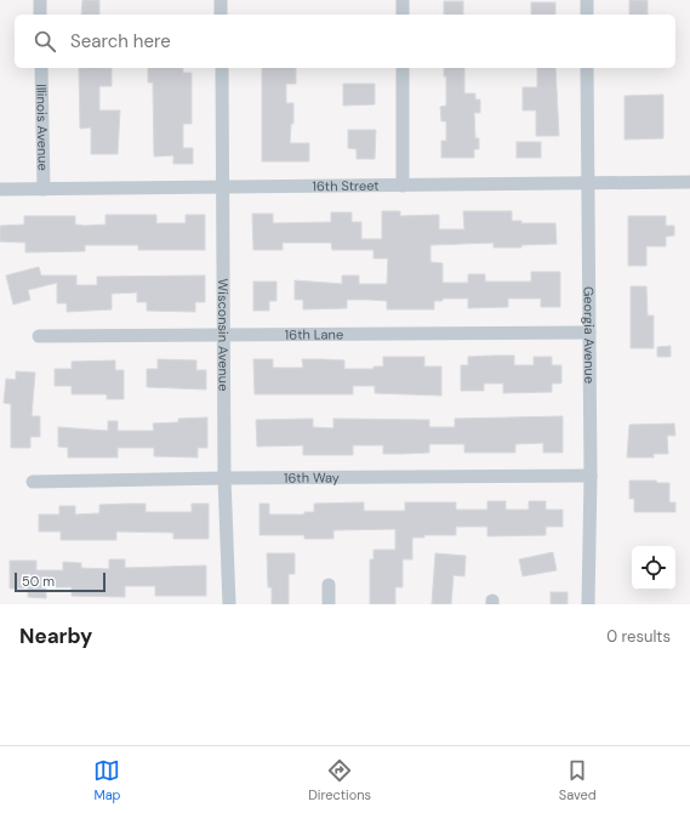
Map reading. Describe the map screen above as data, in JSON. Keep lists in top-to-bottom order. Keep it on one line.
{"streets":{"street":["Illinois Avenue","16th Street","Wisconsin Avenue","16th Lane","Georgia Avenue","16th Way"]},"crossings":[["Illinois Avenue","16th Street"],["16th Street","Wisconsin Avenue"],["16th Street","Georgia Avenue"],["Wisconsin Avenue","16th Lane"],["Wisconsin Avenue","16th Way"],["16th Lane","Georgia Avenue"],["Georgia Avenue","16th Way"]],"scale_bar":"50 m","page":{"search":"Search here","scale":"50 m","heading":["Nearby","0 results"],"nav":["Map","Directions","Saved"]}}
